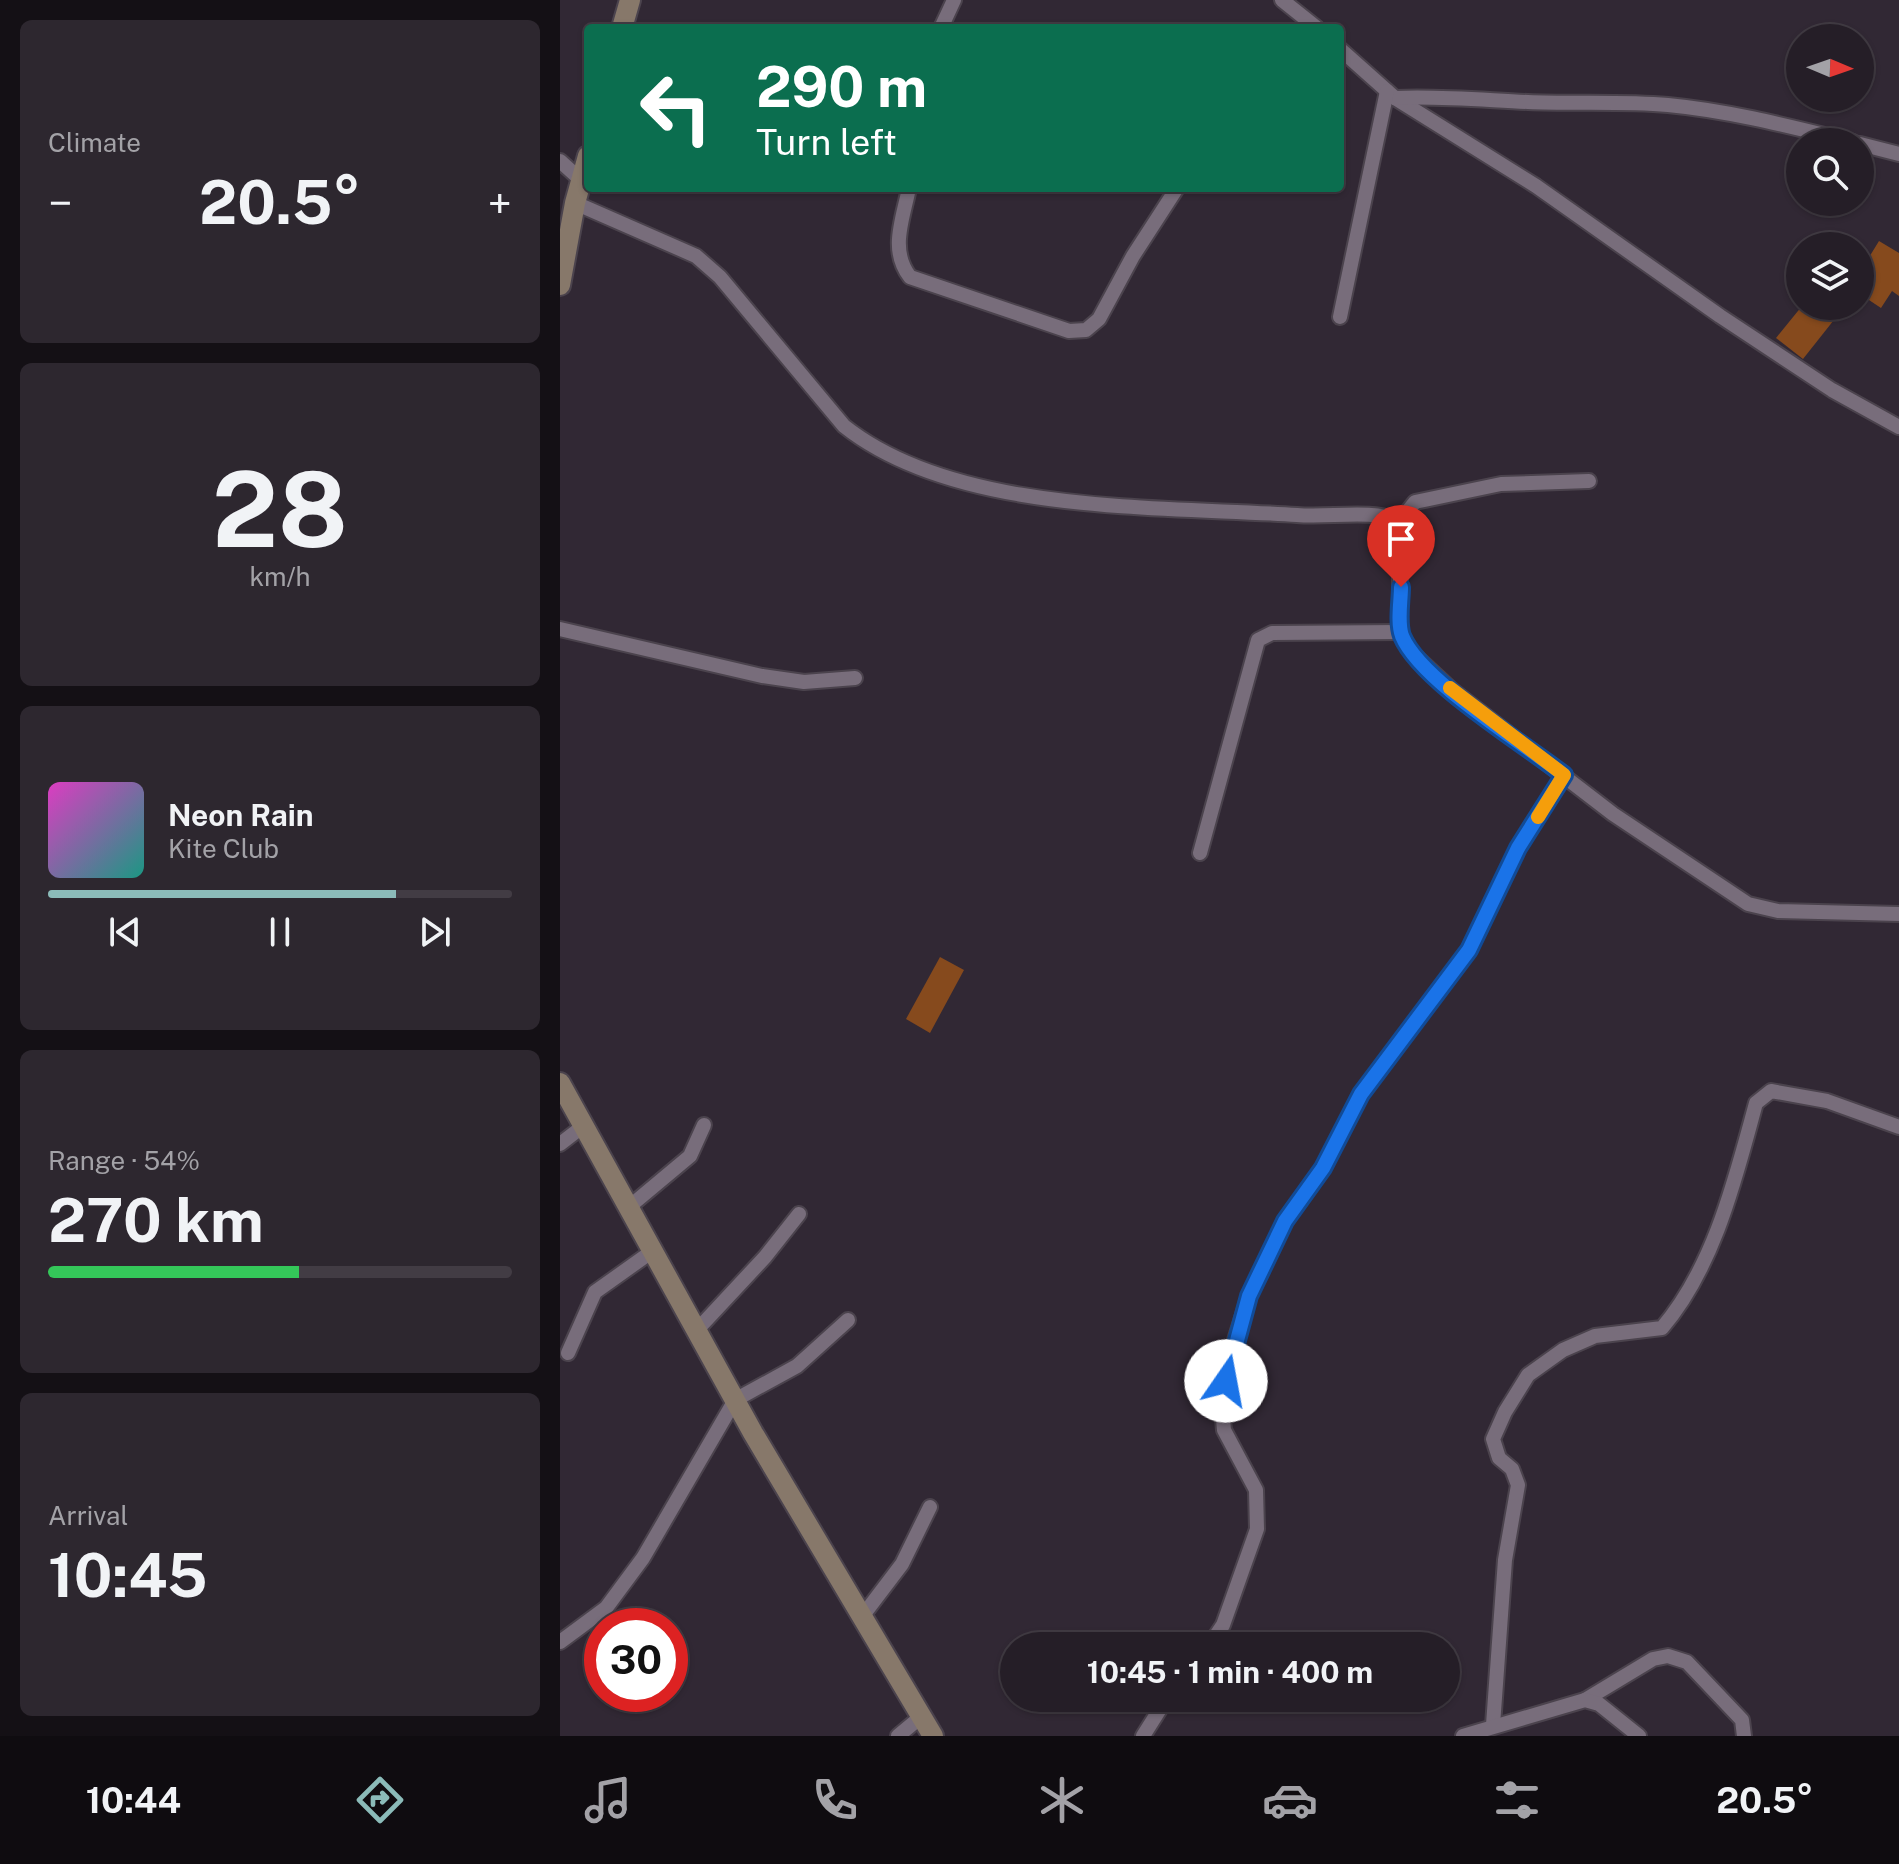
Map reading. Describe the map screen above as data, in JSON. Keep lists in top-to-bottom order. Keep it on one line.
{"north":"right","page":{"tile":["Climate",["28","km/h"],["Range · 54%","270 km"],["Arrival","10:45"]],"turn":["290 m","Turn left"],"heat":["−","20.5°","+"],"song":["Neon Rain","Kite Club"],"limit":"30","trip":"10:45 · 1 min · 400 m","tabs":["10:44","20.5°"]}}
